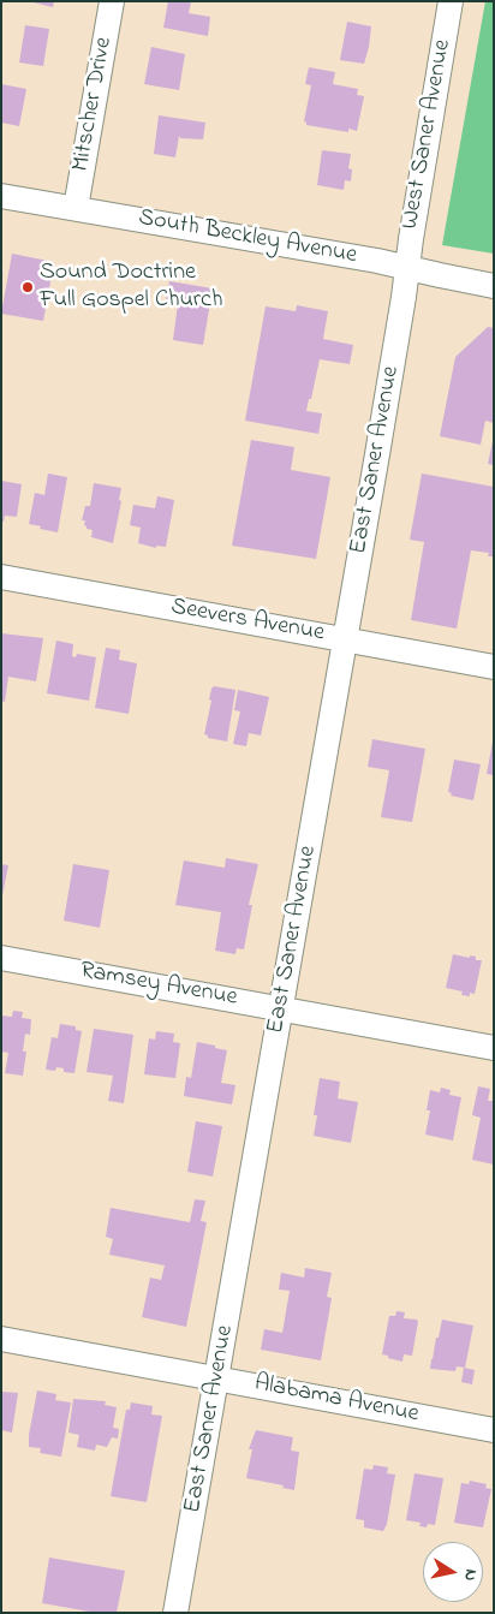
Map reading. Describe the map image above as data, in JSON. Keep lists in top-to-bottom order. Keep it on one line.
{"streets":{"street":["Mitscher Drive","West Saner Avenue","South Beckley Avenue","East Saner Avenue","Seevers Avenue","Ramsey Avenue","Alabama Avenue"]},"crossings":[["Mitscher Drive","South Beckley Avenue"],["West Saner Avenue","South Beckley Avenue"],["West Saner Avenue","East Saner Avenue"],["South Beckley Avenue","East Saner Avenue"],["East Saner Avenue","Seevers Avenue"],["East Saner Avenue","Ramsey Avenue"],["East Saner Avenue","Alabama Avenue"]],"places":["Sound Doctrine Full Gospel Church"],"north":"right"}
